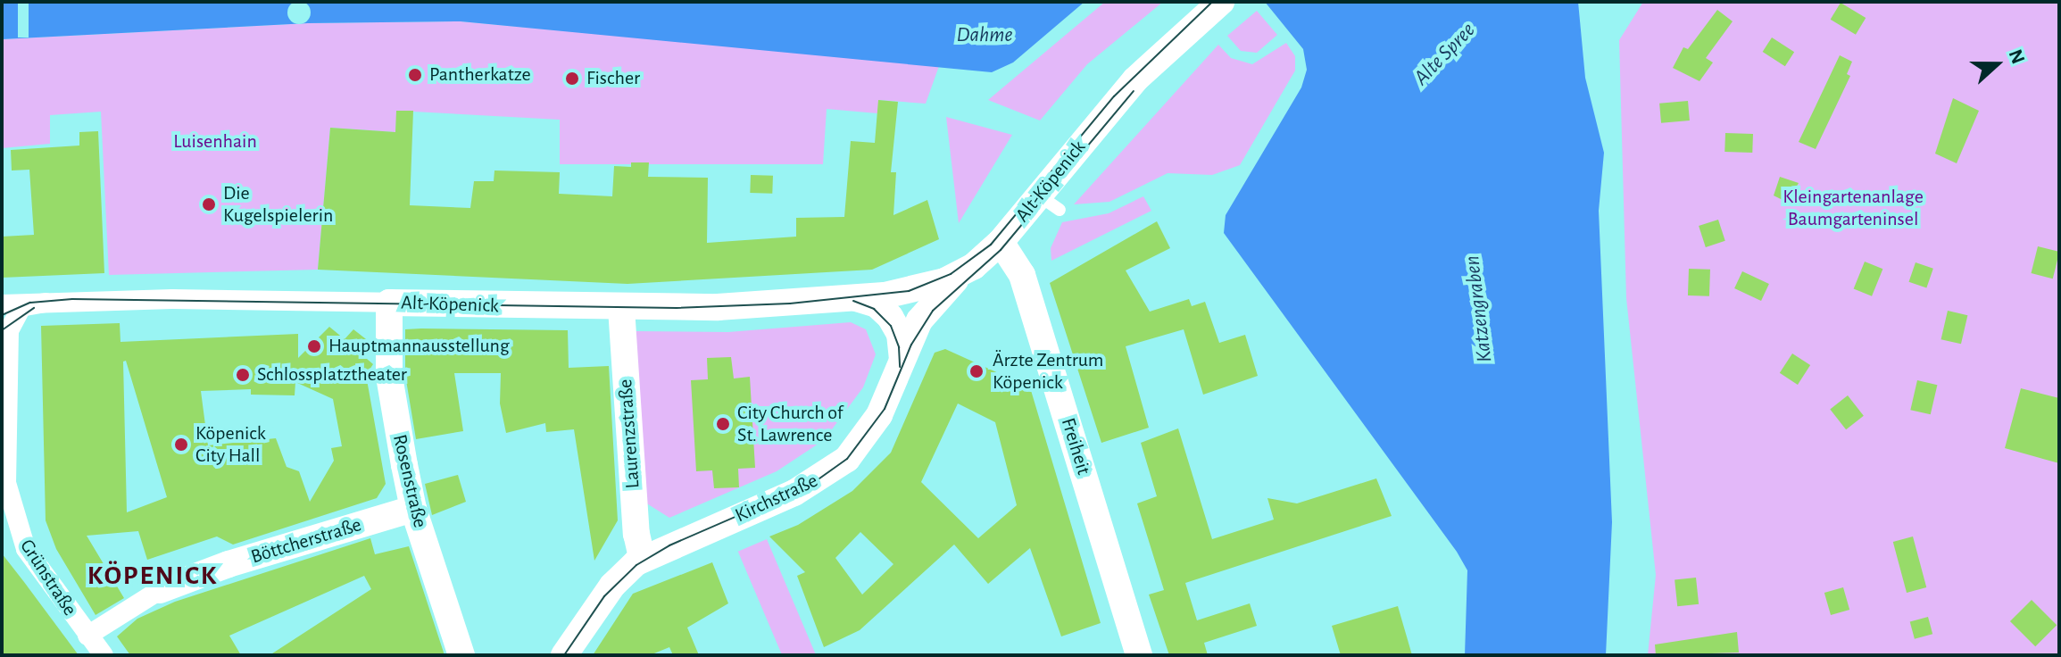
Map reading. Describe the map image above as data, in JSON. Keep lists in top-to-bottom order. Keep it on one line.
{"streets":{"street":["Alt-Köpenick","Laurenzstraße","Freiheit","Rosenstraße","Kirchstraße","Böttcherstraße","Grünstraße"]},"crossings":[["Alt-Köpenick","Laurenzstraße"],["Alt-Köpenick","Freiheit"],["Alt-Köpenick","Rosenstraße"],["Alt-Köpenick","Kirchstraße"],["Alt-Köpenick","Grünstraße"],["Laurenzstraße","Kirchstraße"],["Rosenstraße","Böttcherstraße"],["Böttcherstraße","Grünstraße"]],"districts":["KÖPENICK"],"water":["Dahme","Alte Spree","Katzengraben"],"parks":["Luisenhain","Kleingartenanlage Baumgarteninsel"],"places":["Pantherkatze","Fischer","Die Kugelspielerin","Hauptmannausstellung","Ärzte Zentrum Köpenick","Schlossplatztheater","City Church of St. Lawrence","Köpenick City Hall"],"north":"right"}
